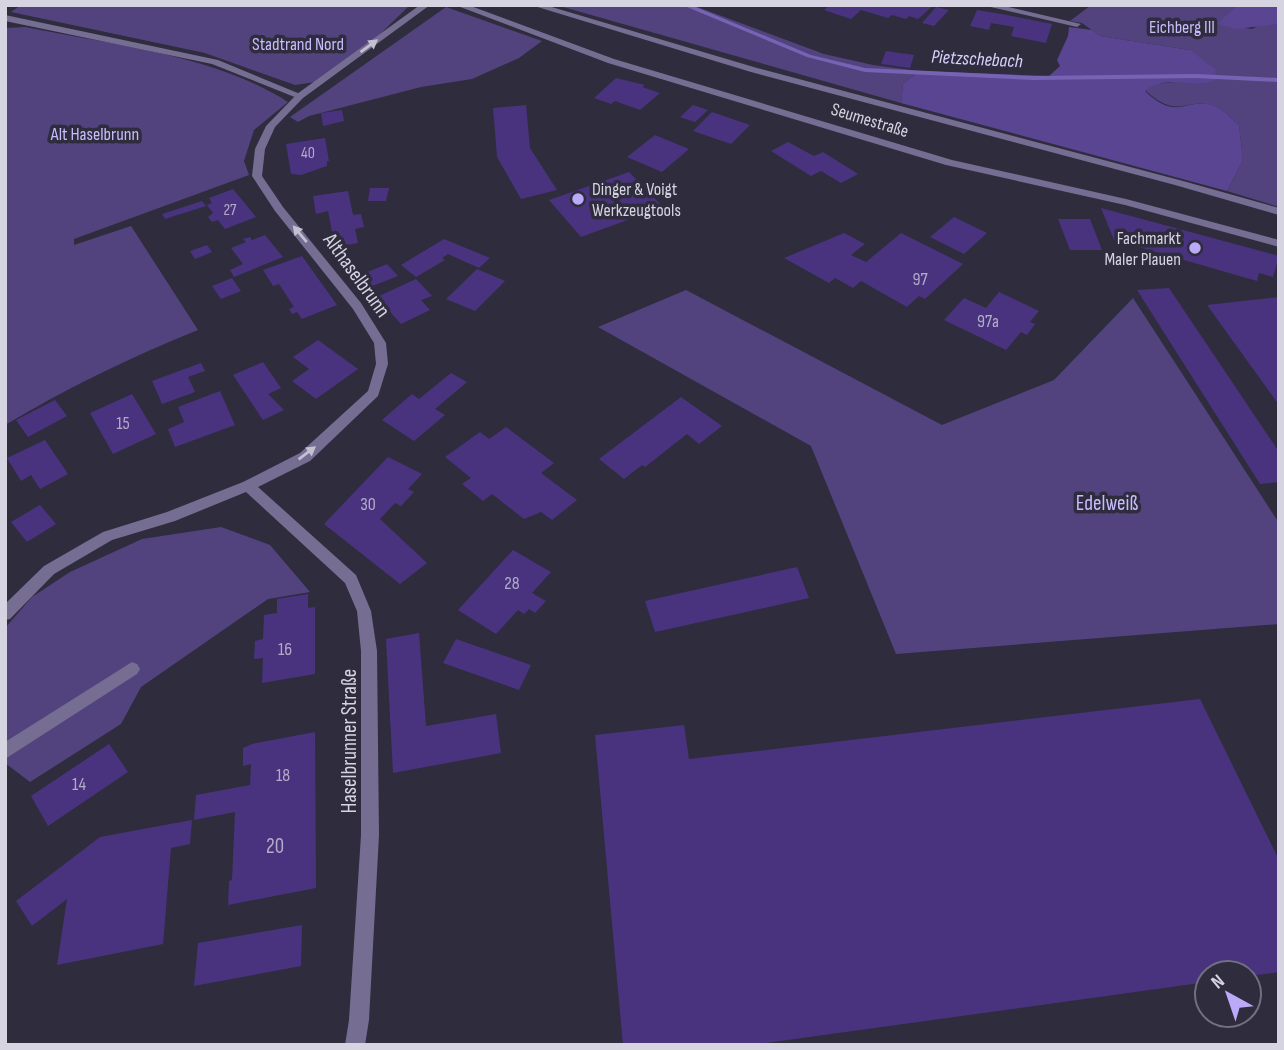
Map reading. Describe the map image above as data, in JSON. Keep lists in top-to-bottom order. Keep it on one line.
{"streets":{"street":["Seumestraße","Althaselbrunn","Haselbrunner Straße"]},"crossings":[["Althaselbrunn","Haselbrunner Straße"]],"water":["Pietzschebach"],"parks":["Eichberg III","Stadtrand Nord","Alt Haselbrunn","Edelweiß"],"places":["Dinger & Voigt Werkzeugtools","Fachmarkt Maler Plauen"],"house_numbers":["40","27","97","97a","15","30","28","16","18","14","20"],"north":"top left"}
